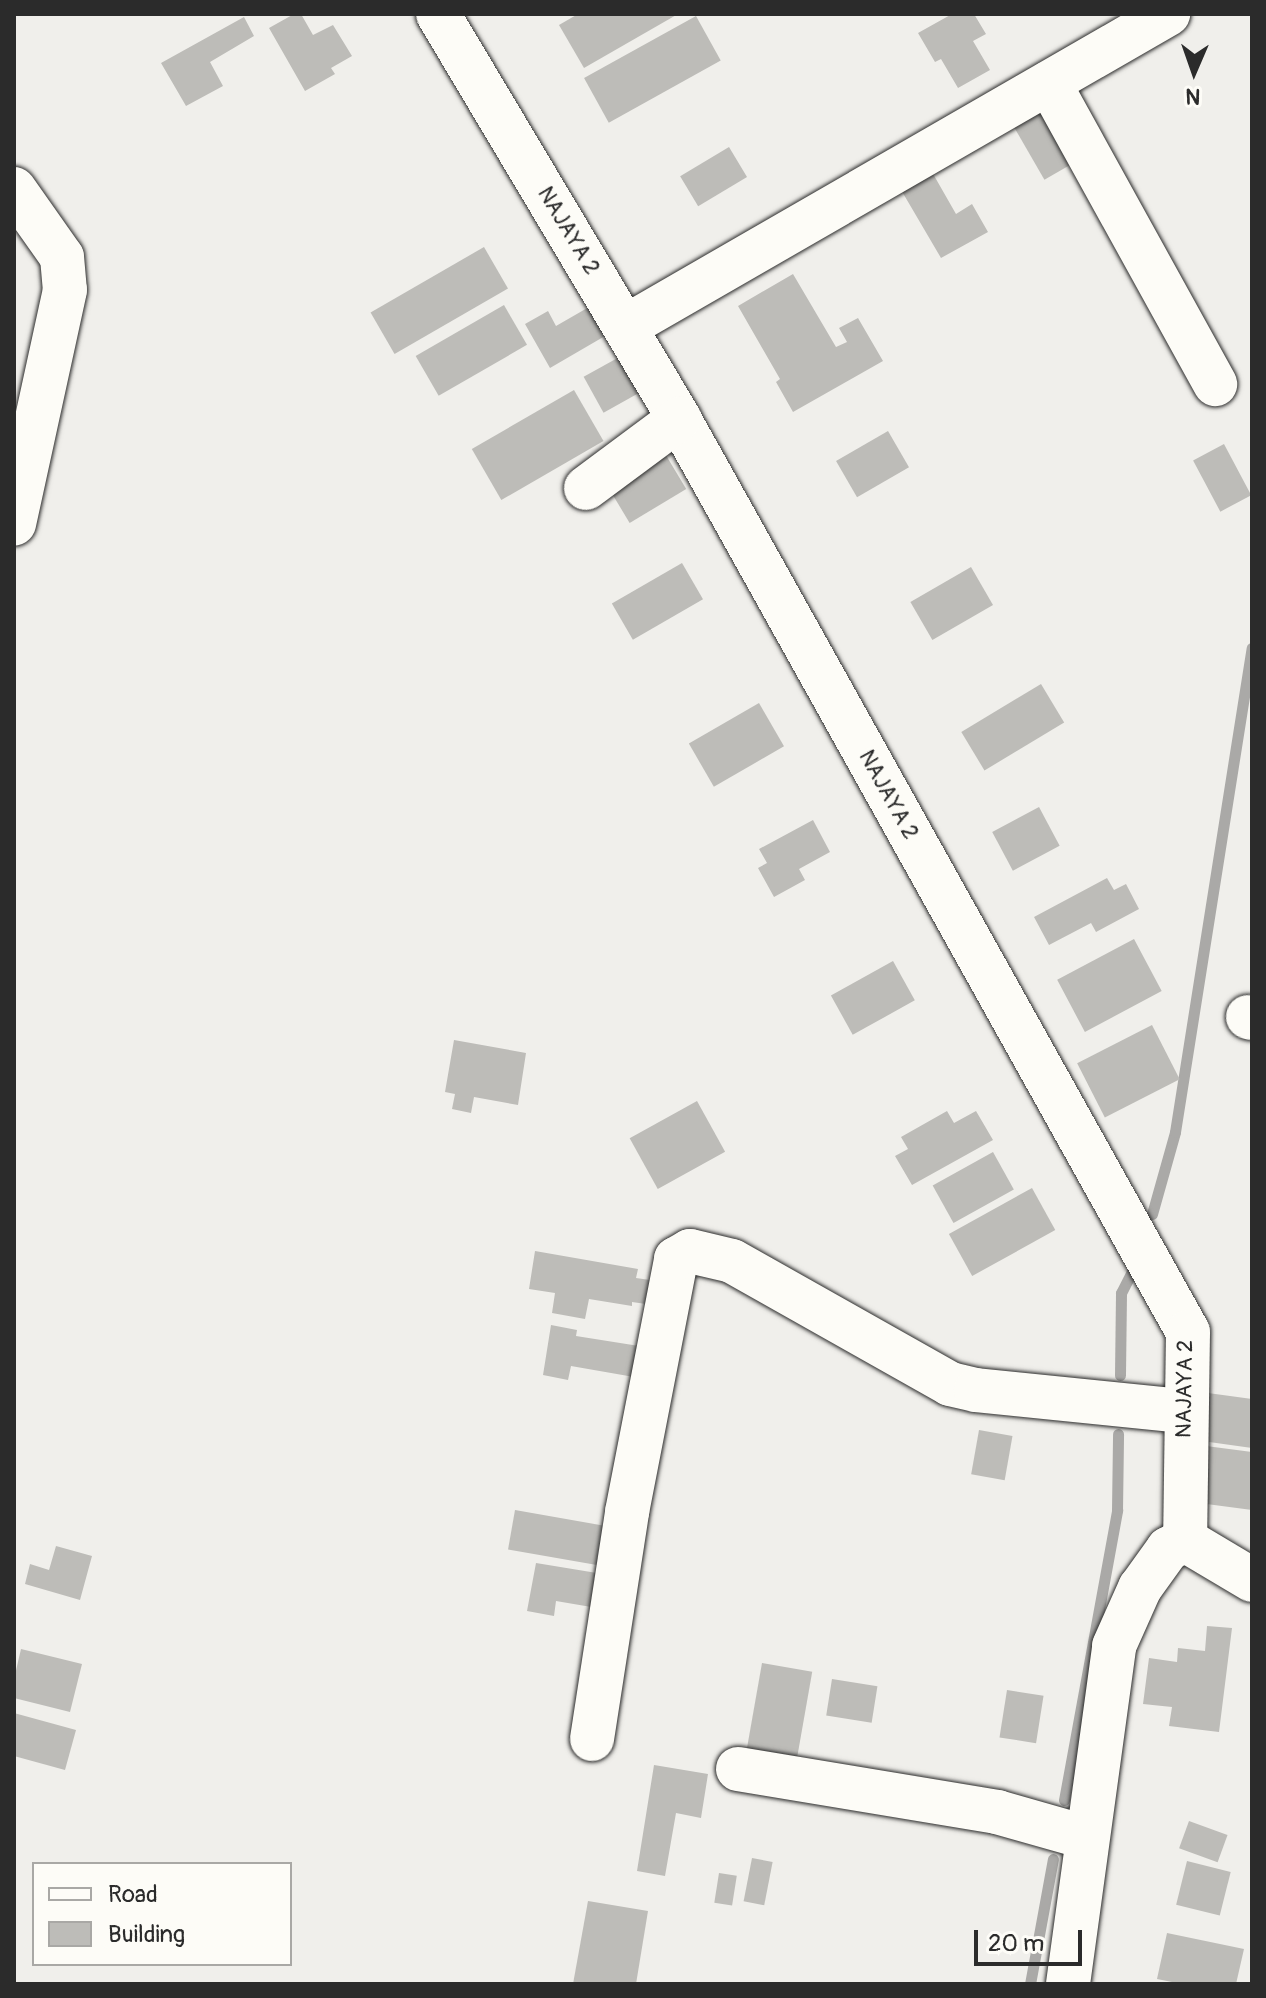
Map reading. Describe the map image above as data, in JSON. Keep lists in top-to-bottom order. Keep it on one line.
{"streets":{"street":["NAJAYA 2"]},"legend":["Road","Building"],"scale_bar":"20 m","north":"bottom"}
